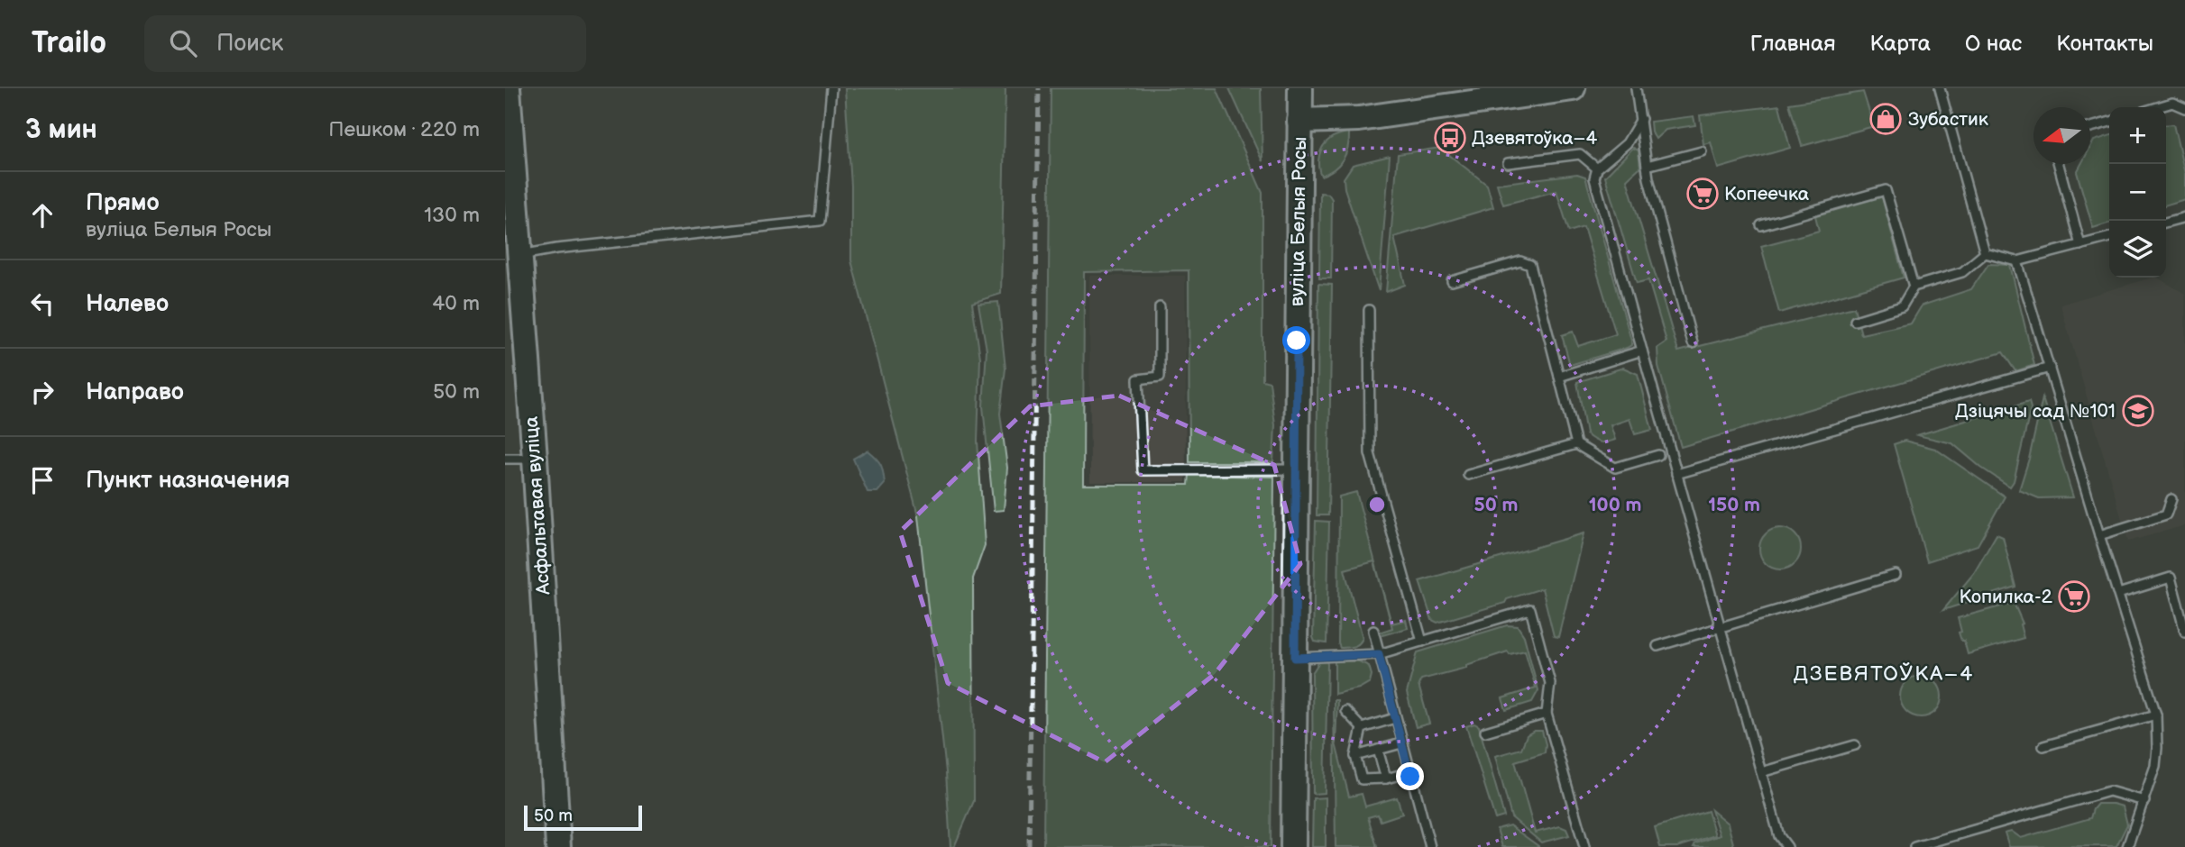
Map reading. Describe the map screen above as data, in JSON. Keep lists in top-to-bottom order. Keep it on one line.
{"streets":{"street":["вуліца Белыя Росы","Асфальтавая вуліца"]},"districts":["ДЗЕВЯТОЎКА–4"],"places":{"shop":["Зубастик"],"bus stop":["Дзевятоўка–4"],"supermarket":["Копеечка","Копилка-2"],"school or university":["Дзіцячы сад №101"]},"scale_bar":"50 m","north":"left","page":{"header":"Trailo","search":"Поиск","nav":["Главная","Карта","О нас","Контакты"],"heading":["3 мин","Пешком · 220 m"],"map_buttons":["+","−"],"list":[["Прямо","вуліца Белыя Росы","130 m"],["Налево","40 m"],["Направо","50 m"],"Пункт назначения"],"scale":"50 m"},"rings":["50 m","100 m","150 m"]}
